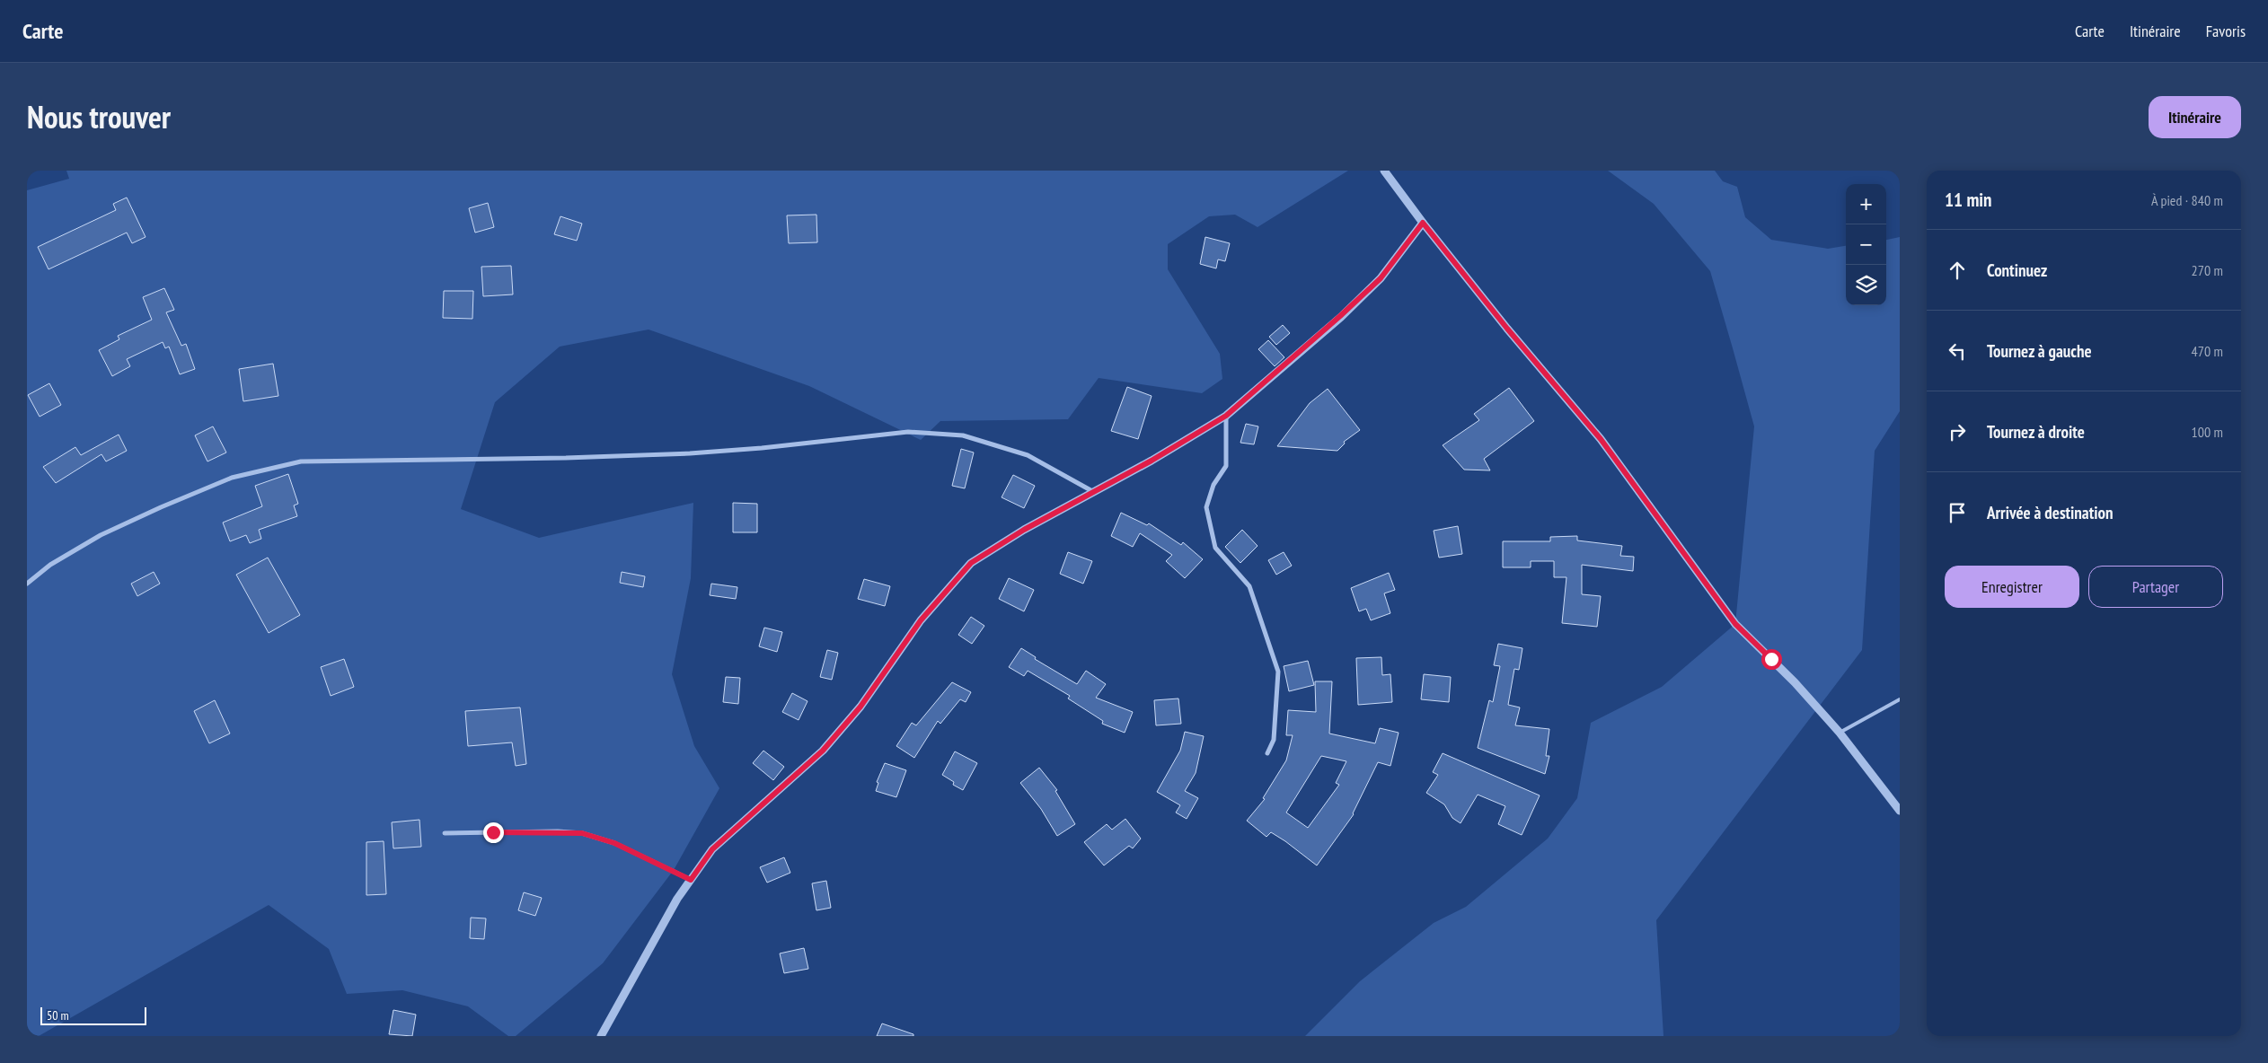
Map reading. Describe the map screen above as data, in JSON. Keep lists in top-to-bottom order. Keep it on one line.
{"scale_bar":"50 m","page":{"header":"Carte","nav":["Carte","Itinéraire","Favoris"],"title":"Nous trouver","buttons":["Itinéraire",["Enregistrer","Partager"]],"heading":["11 min","À pied · 840 m"],"map_buttons":["+","−"],"list":[["Continuez","270 m"],["Tournez à gauche","470 m"],["Tournez à droite","100 m"],"Arrivée à destination"],"scale":"50 m"}}
